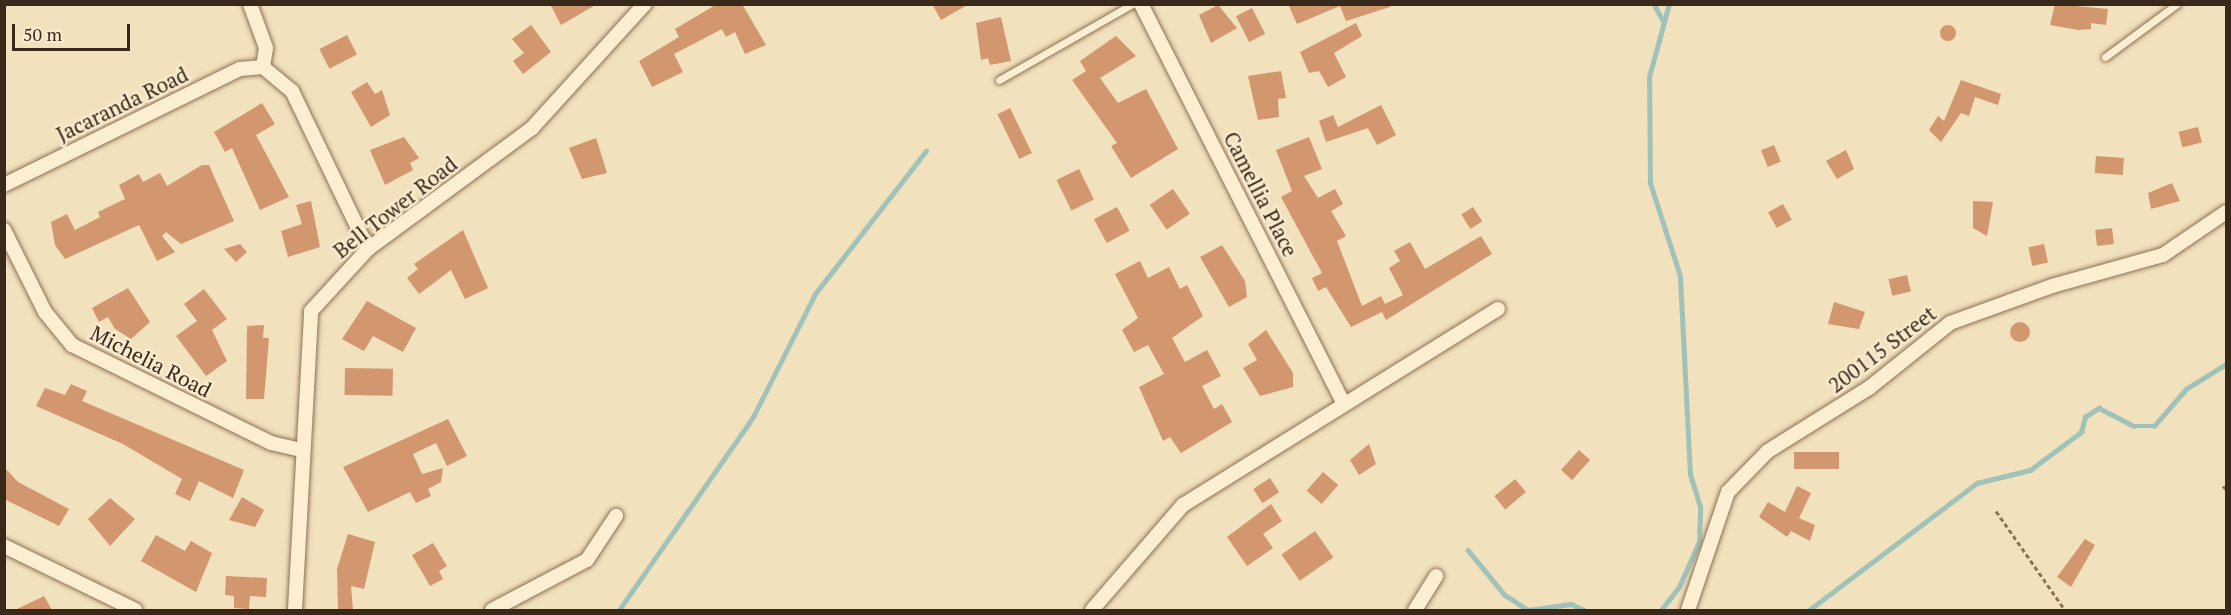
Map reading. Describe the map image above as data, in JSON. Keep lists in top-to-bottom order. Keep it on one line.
{"streets":{"street":["Jacaranda Road","Camellia Place","Bell Tower Road","200115 Street","Michelia Road"]},"crossings":[["Bell Tower Road","Michelia Road"]],"scale_bar":"50 m"}
